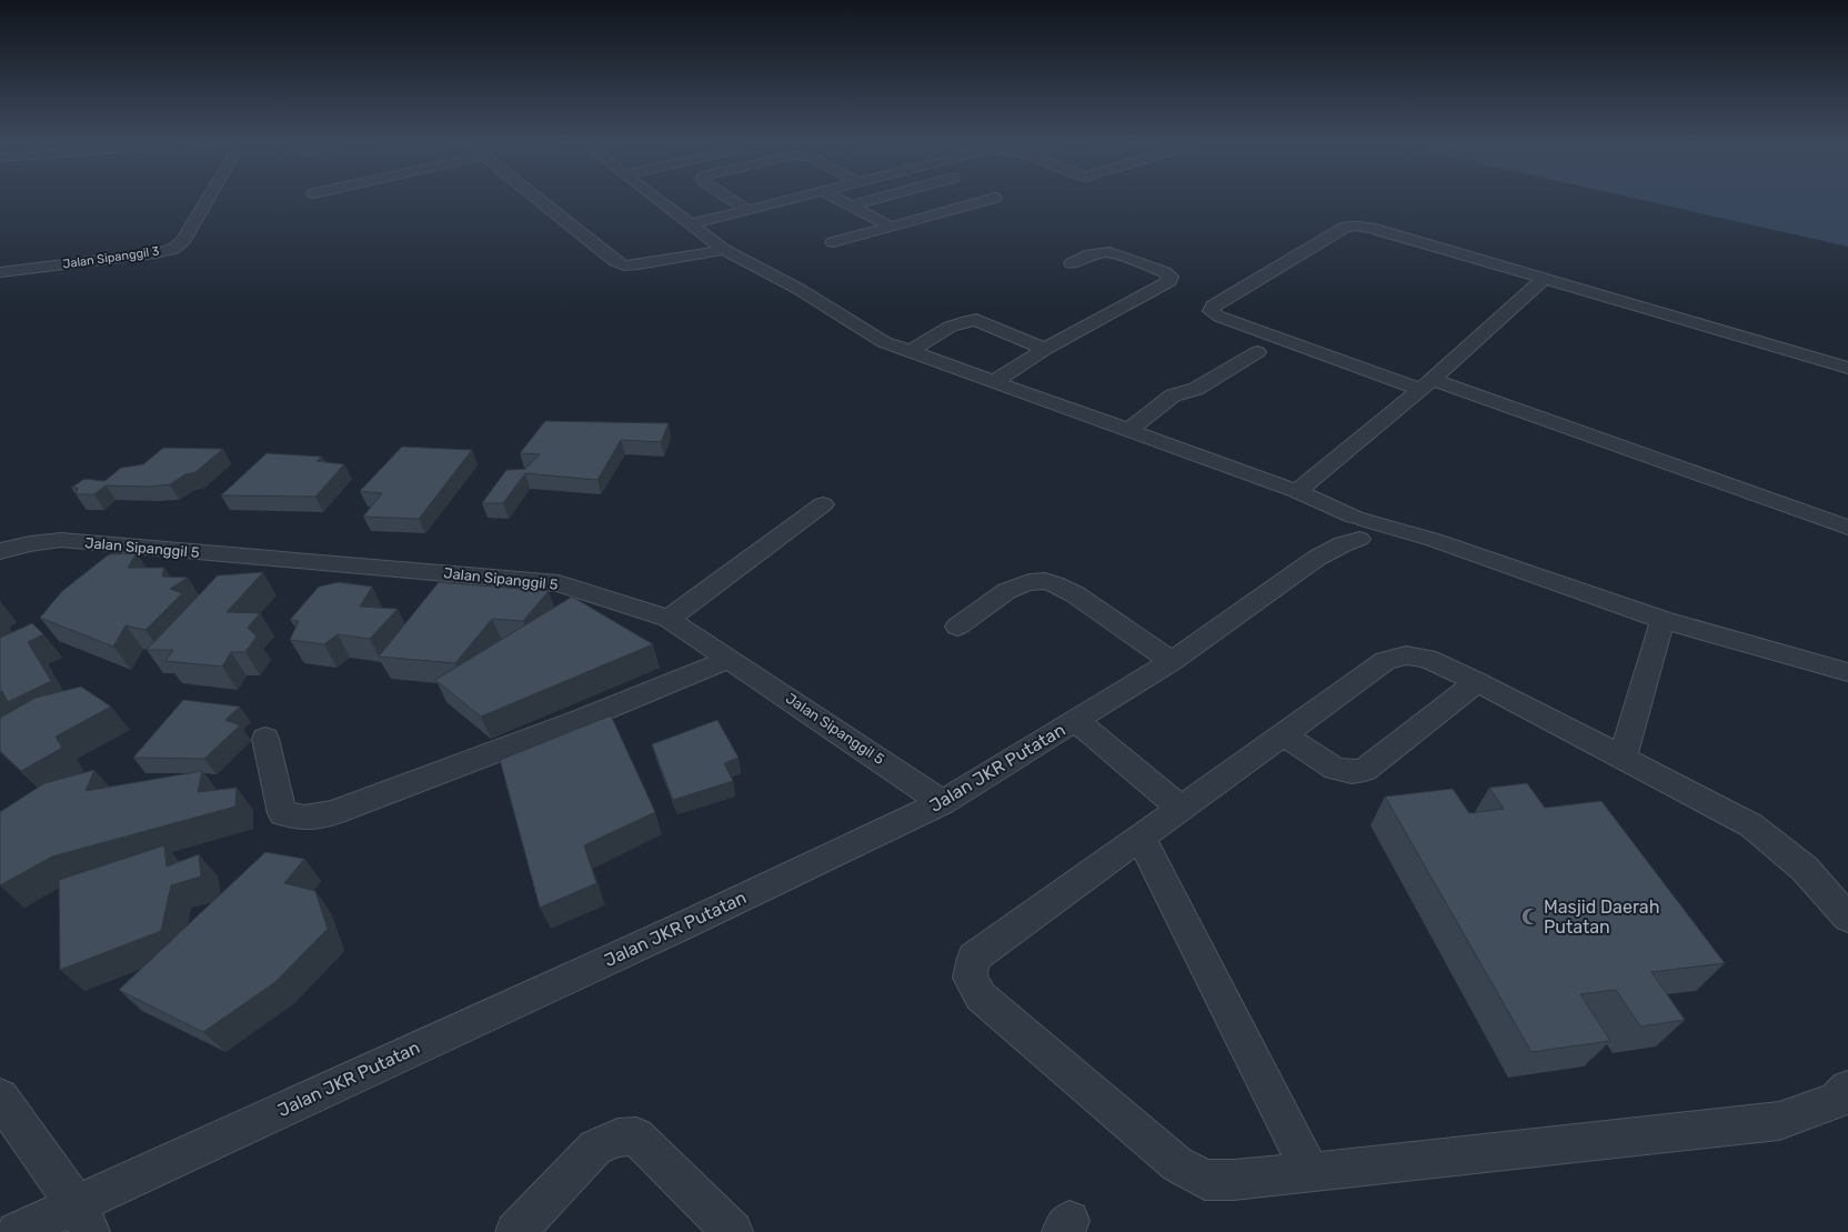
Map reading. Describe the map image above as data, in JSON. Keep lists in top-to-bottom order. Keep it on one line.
{"streets":{"street":["Jalan Sipanggil 3","Jalan Sipanggil 5","Jalan JKR Putatan"]},"crossings":[["Jalan Sipanggil 5","Jalan JKR Putatan"]],"places":{"mosque":["Masjid Daerah Putatan"]}}
